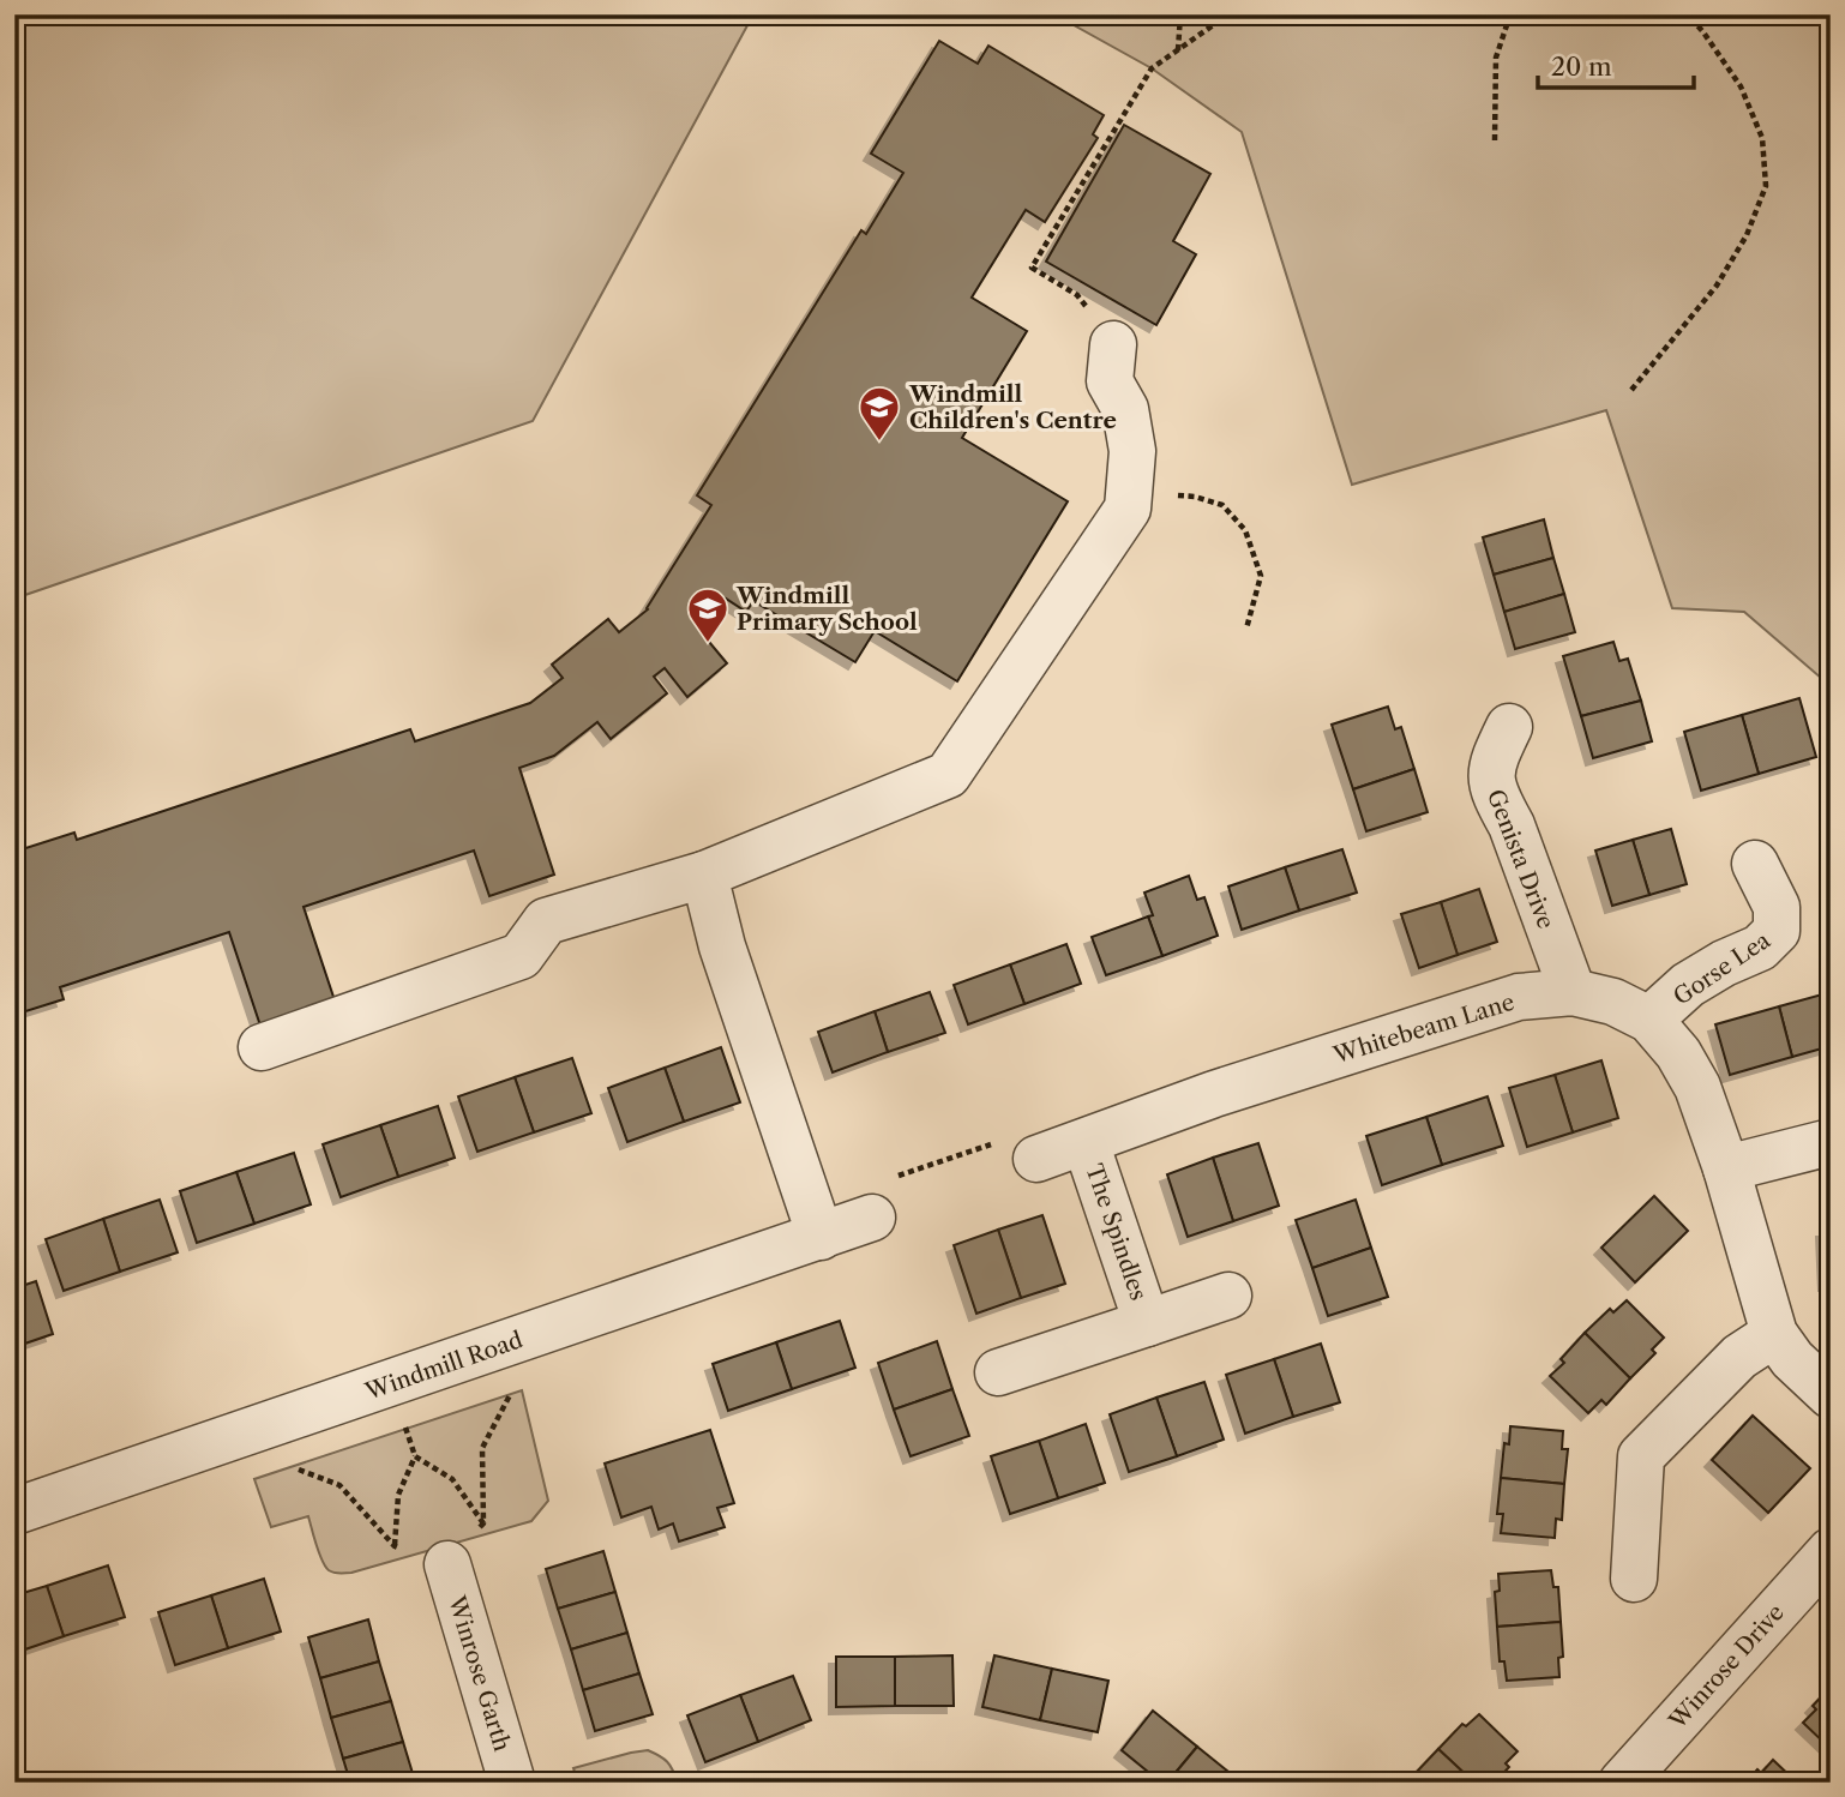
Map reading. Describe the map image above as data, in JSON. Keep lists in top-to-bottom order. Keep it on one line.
{"streets":{"street":["Genista Drive","Gorse Lea","Whitebeam Lane","The Spindles","Windmill Road","Winrose Drive","Winrose Garth"]},"crossings":[["Genista Drive","Whitebeam Lane"],["Gorse Lea","Whitebeam Lane"],["Whitebeam Lane","The Spindles"]],"places":{"school or university":["Windmill Children's Centre","Windmill Primary School"]},"scale_bar":"20 m"}
